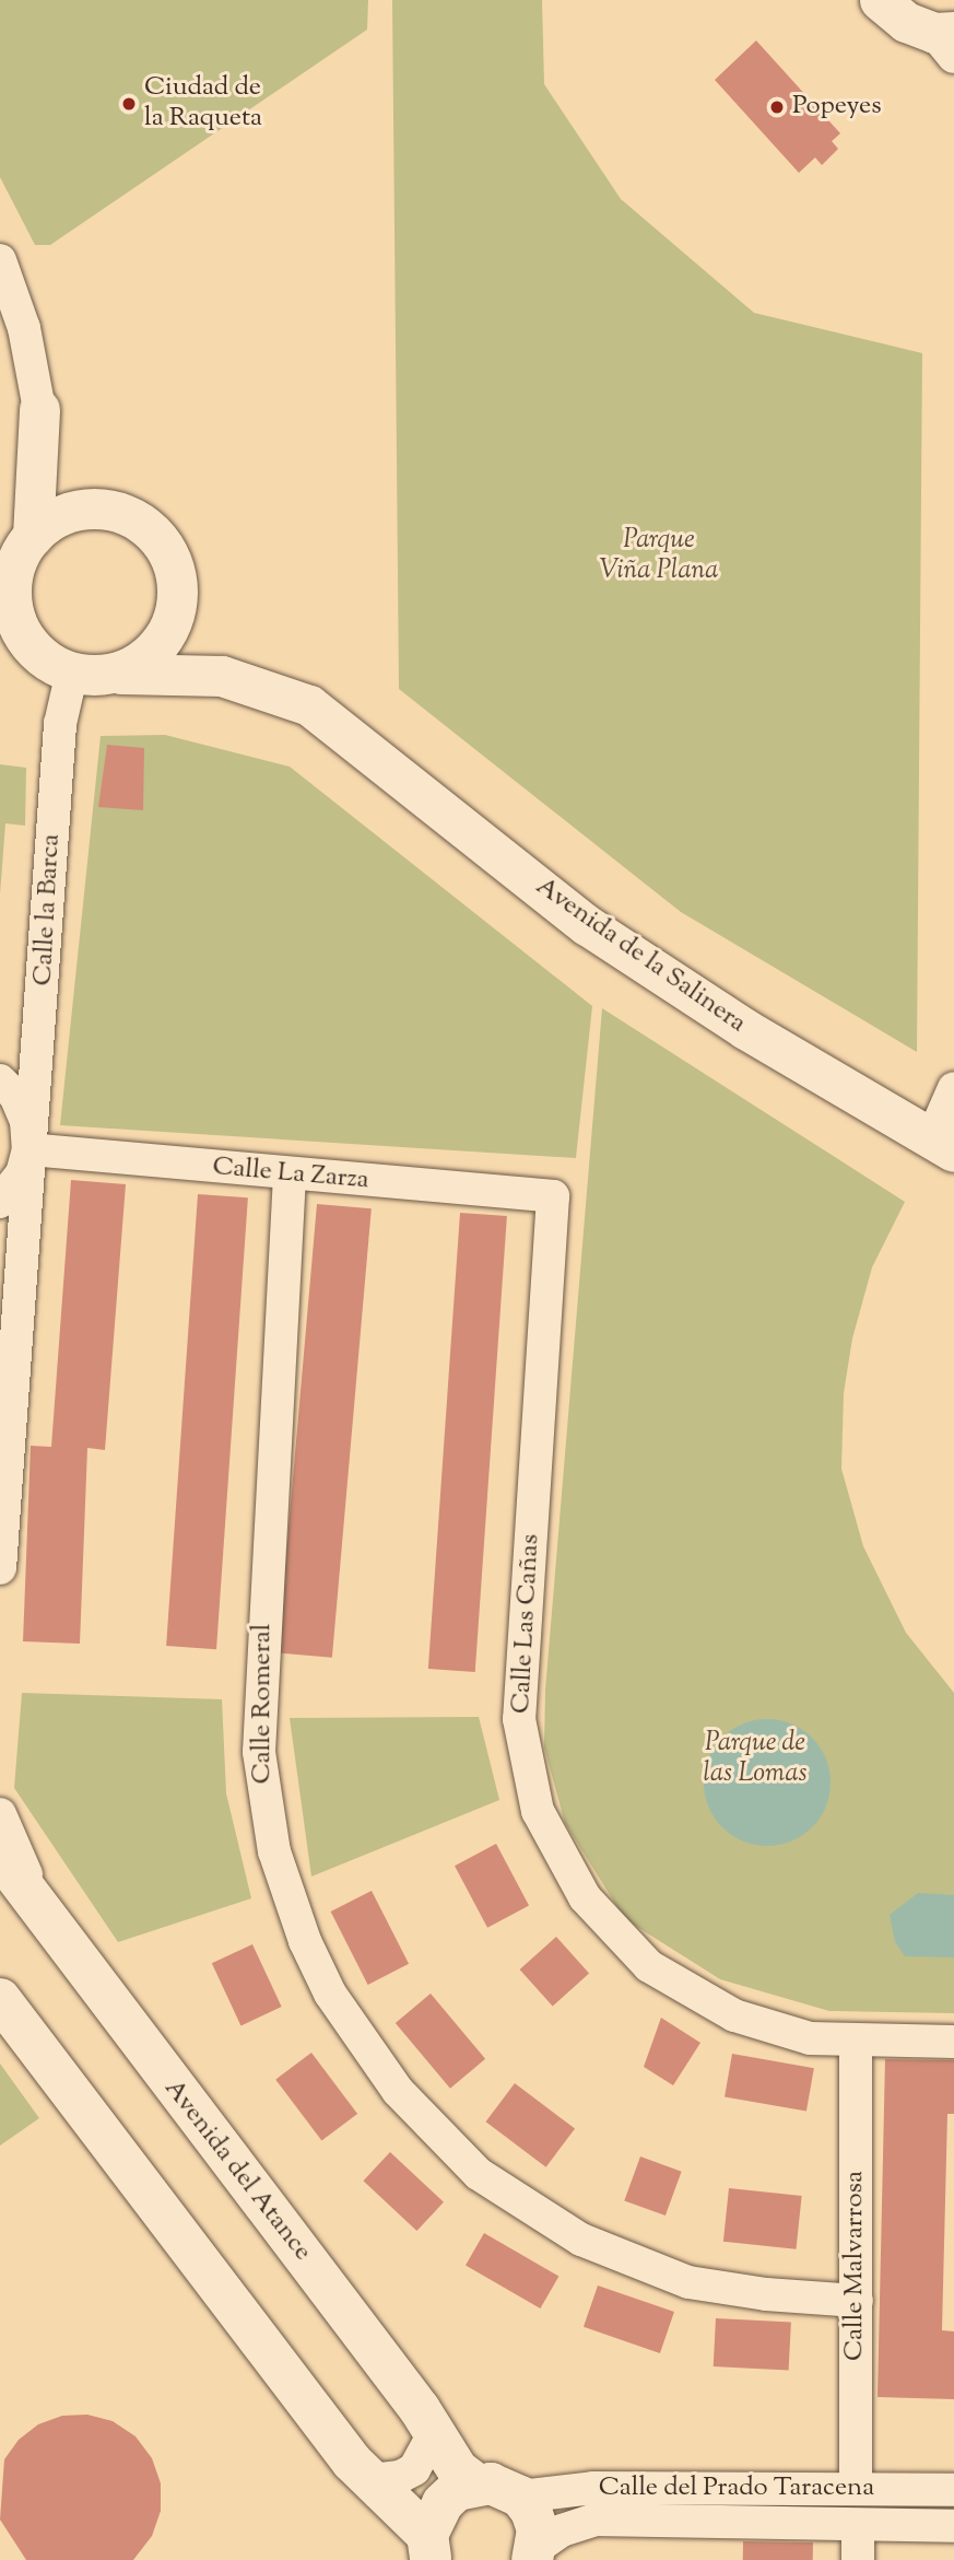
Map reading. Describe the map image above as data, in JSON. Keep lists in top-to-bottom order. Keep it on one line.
{"streets":{"main road":["Avenida del Atance"],"street":["Calle la Barca","Avenida de la Salinera","Calle La Zarza","Calle Las Cañas","Calle Romeral","Calle Malvarrosa","Calle del Prado Taracena"]},"crossings":[["Calle la Barca","Avenida de la Salinera"],["Calle la Barca","Calle La Zarza"],["Calle La Zarza","Calle Las Cañas"],["Calle La Zarza","Calle Romeral"],["Calle Las Cañas","Calle Malvarrosa"],["Calle Romeral","Calle Malvarrosa"],["Calle Malvarrosa","Calle del Prado Taracena"]],"parks":["Parque Viña Plana","Parque de las Lomas"],"places":["Ciudad de la Raqueta","Popeyes"]}
